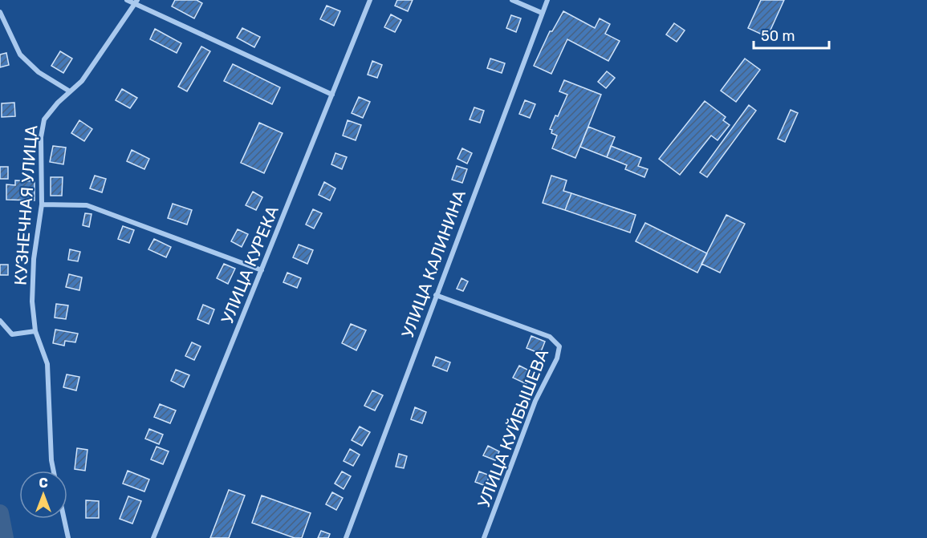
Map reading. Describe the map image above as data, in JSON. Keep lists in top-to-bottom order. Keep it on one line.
{"streets":{"street":["КУЗНЕЧНАЯ УЛИЦА","УЛИЦА КАЛИНИНА","УЛИЦА КУРЕКА","УЛИЦА КУЙБЫШЕВА"]},"crossings":[["УЛИЦА КАЛИНИНА","УЛИЦА КУЙБЫШЕВА"]],"scale_bar":"50 m","north":"top"}
